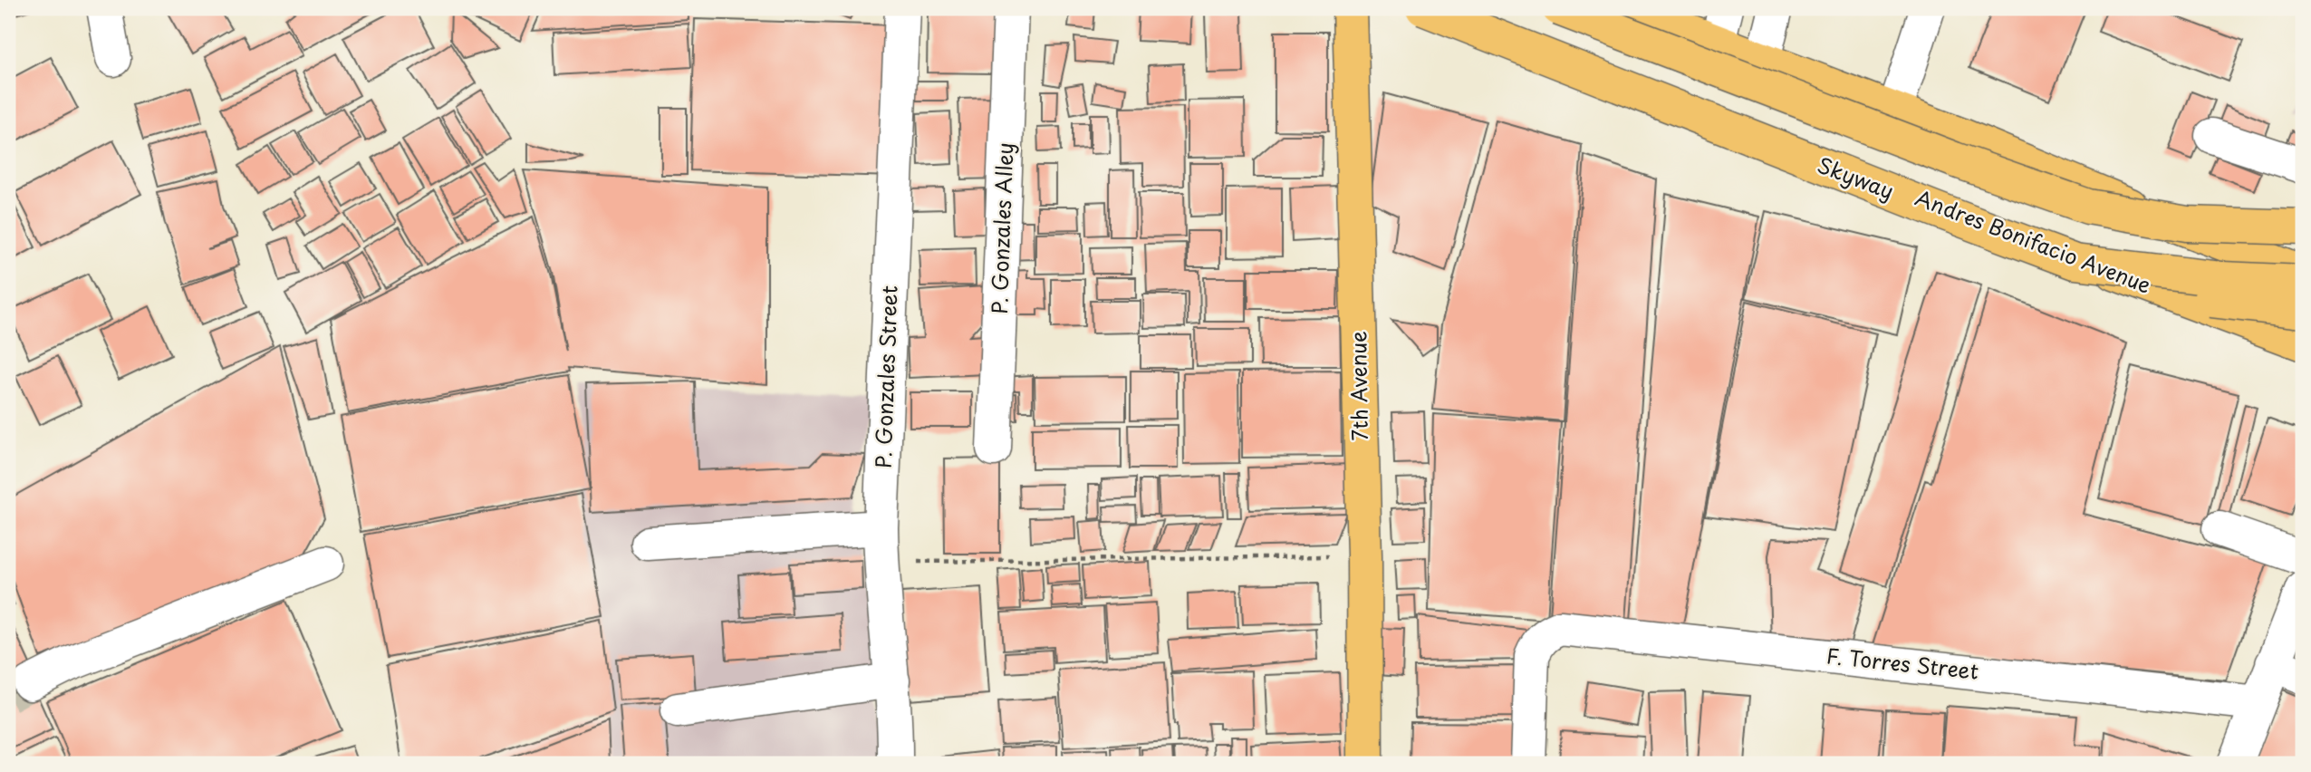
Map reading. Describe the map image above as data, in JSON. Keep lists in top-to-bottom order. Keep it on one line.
{"streets":{"main road":["Skyway","Andres Bonifacio Avenue","7th Avenue"],"street":["P. Gonzales Alley","P. Gonzales Street","F. Torres Street"]}}
